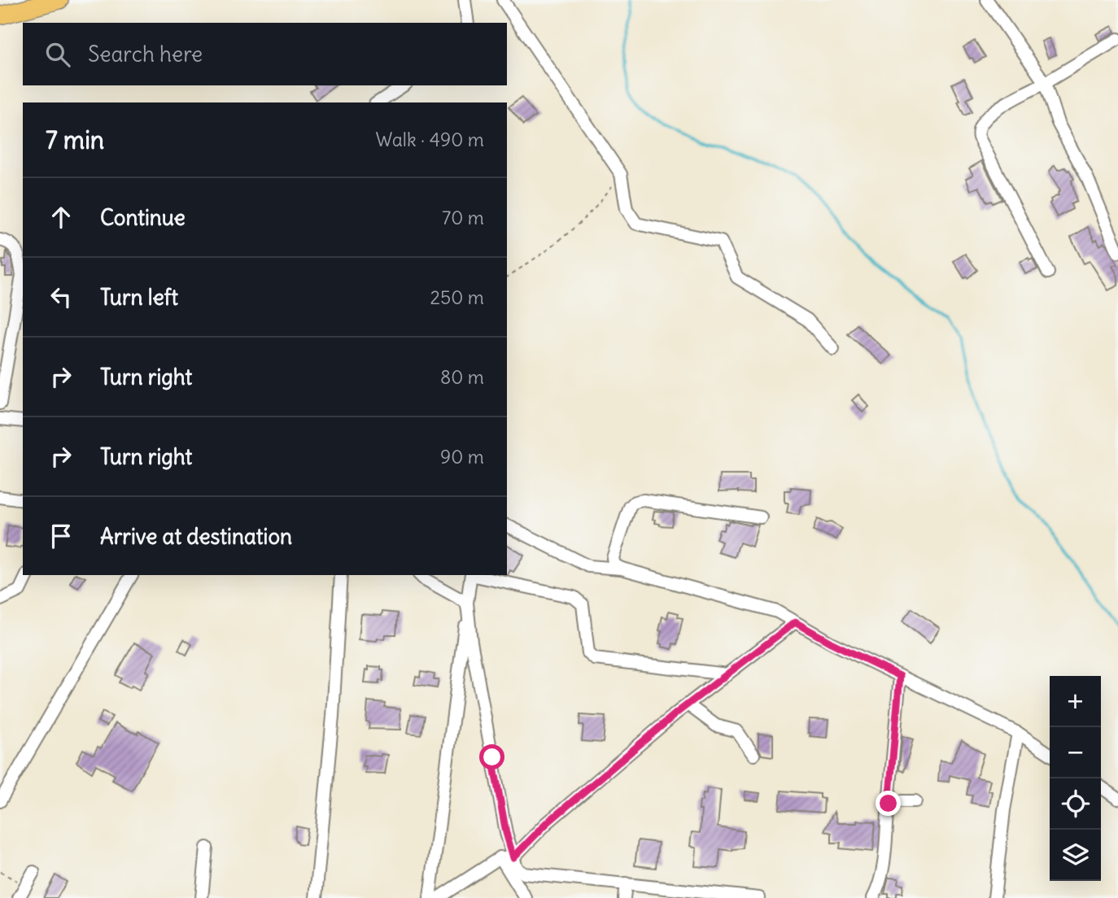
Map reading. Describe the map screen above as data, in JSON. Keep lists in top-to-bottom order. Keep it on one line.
{"page":{"search":"Search here","heading":["7 min","Walk · 490 m"],"list":[["Continue","70 m"],["Turn left","250 m"],["Turn right","80 m"],["Turn right","90 m"],"Arrive at destination"],"map_buttons":["+","−"]}}
